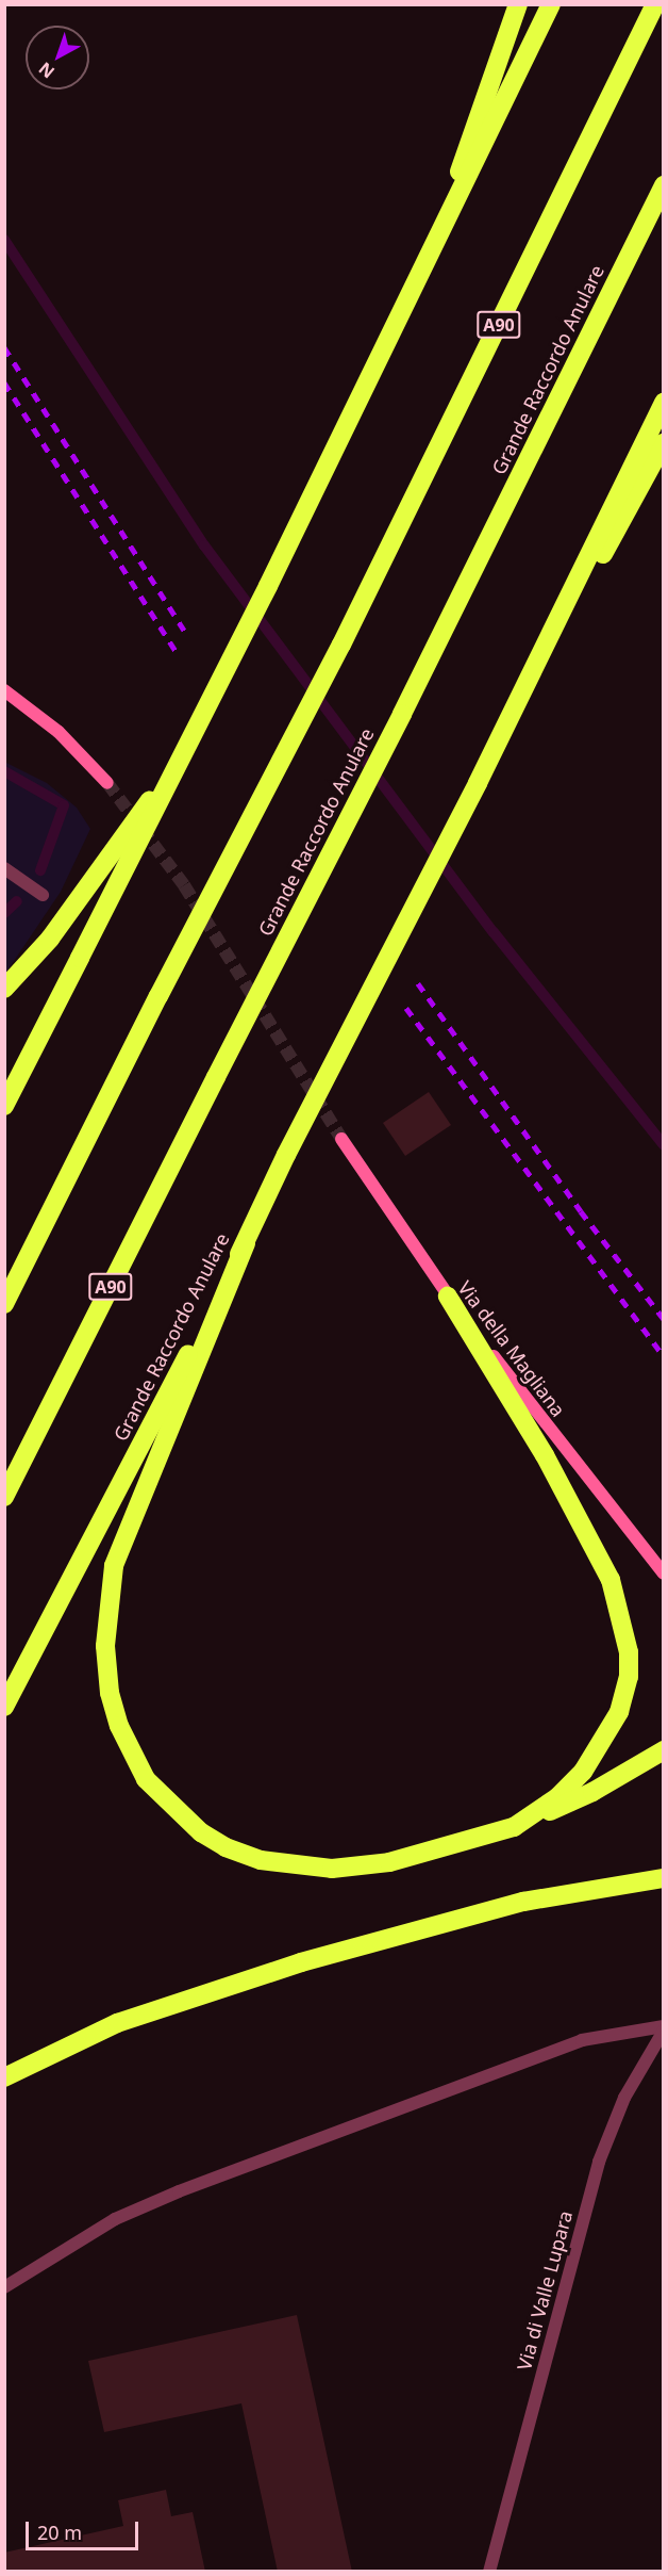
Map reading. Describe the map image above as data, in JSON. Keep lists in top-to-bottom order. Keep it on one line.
{"streets":{"highway":["A90","Grande Raccordo Anulare"],"main road":["Via della Magliana"],"street":["Via di Valle Lupara"]},"scale_bar":"20 m","north":"bottom left"}
